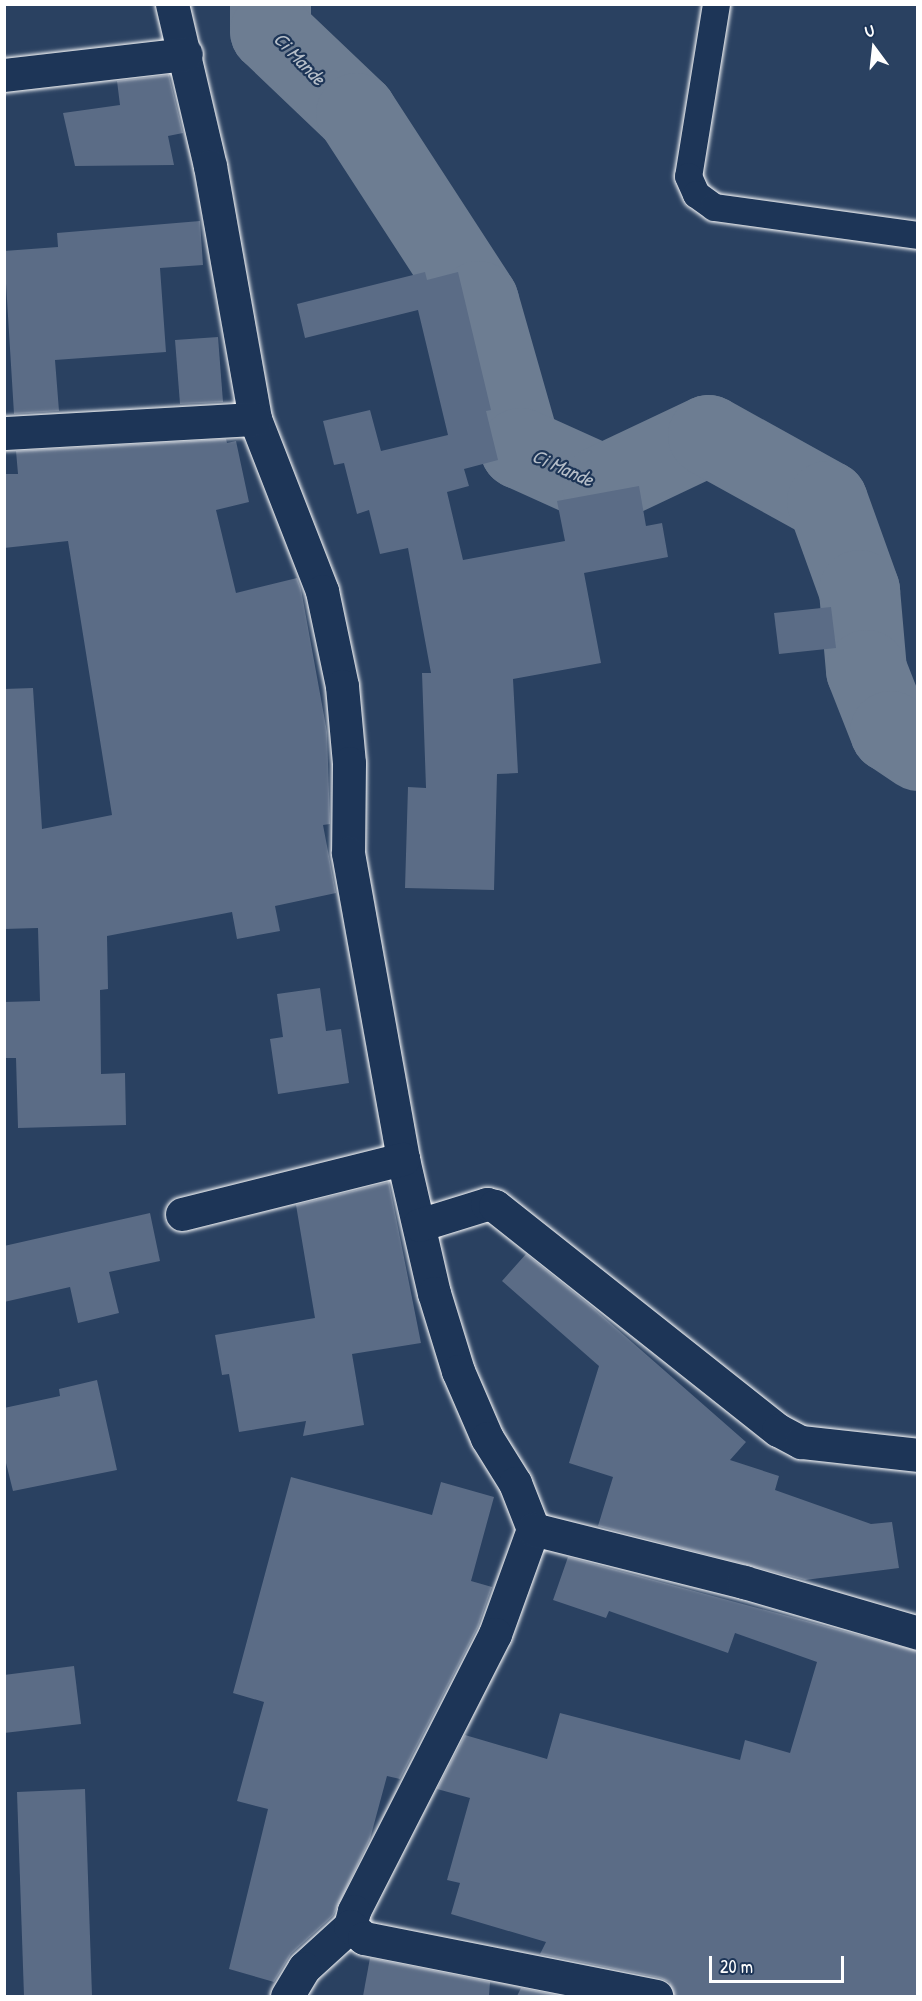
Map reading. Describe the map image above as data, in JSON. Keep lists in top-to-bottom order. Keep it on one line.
{"water":["Ci Mande"],"scale_bar":"20 m","north":"top"}
